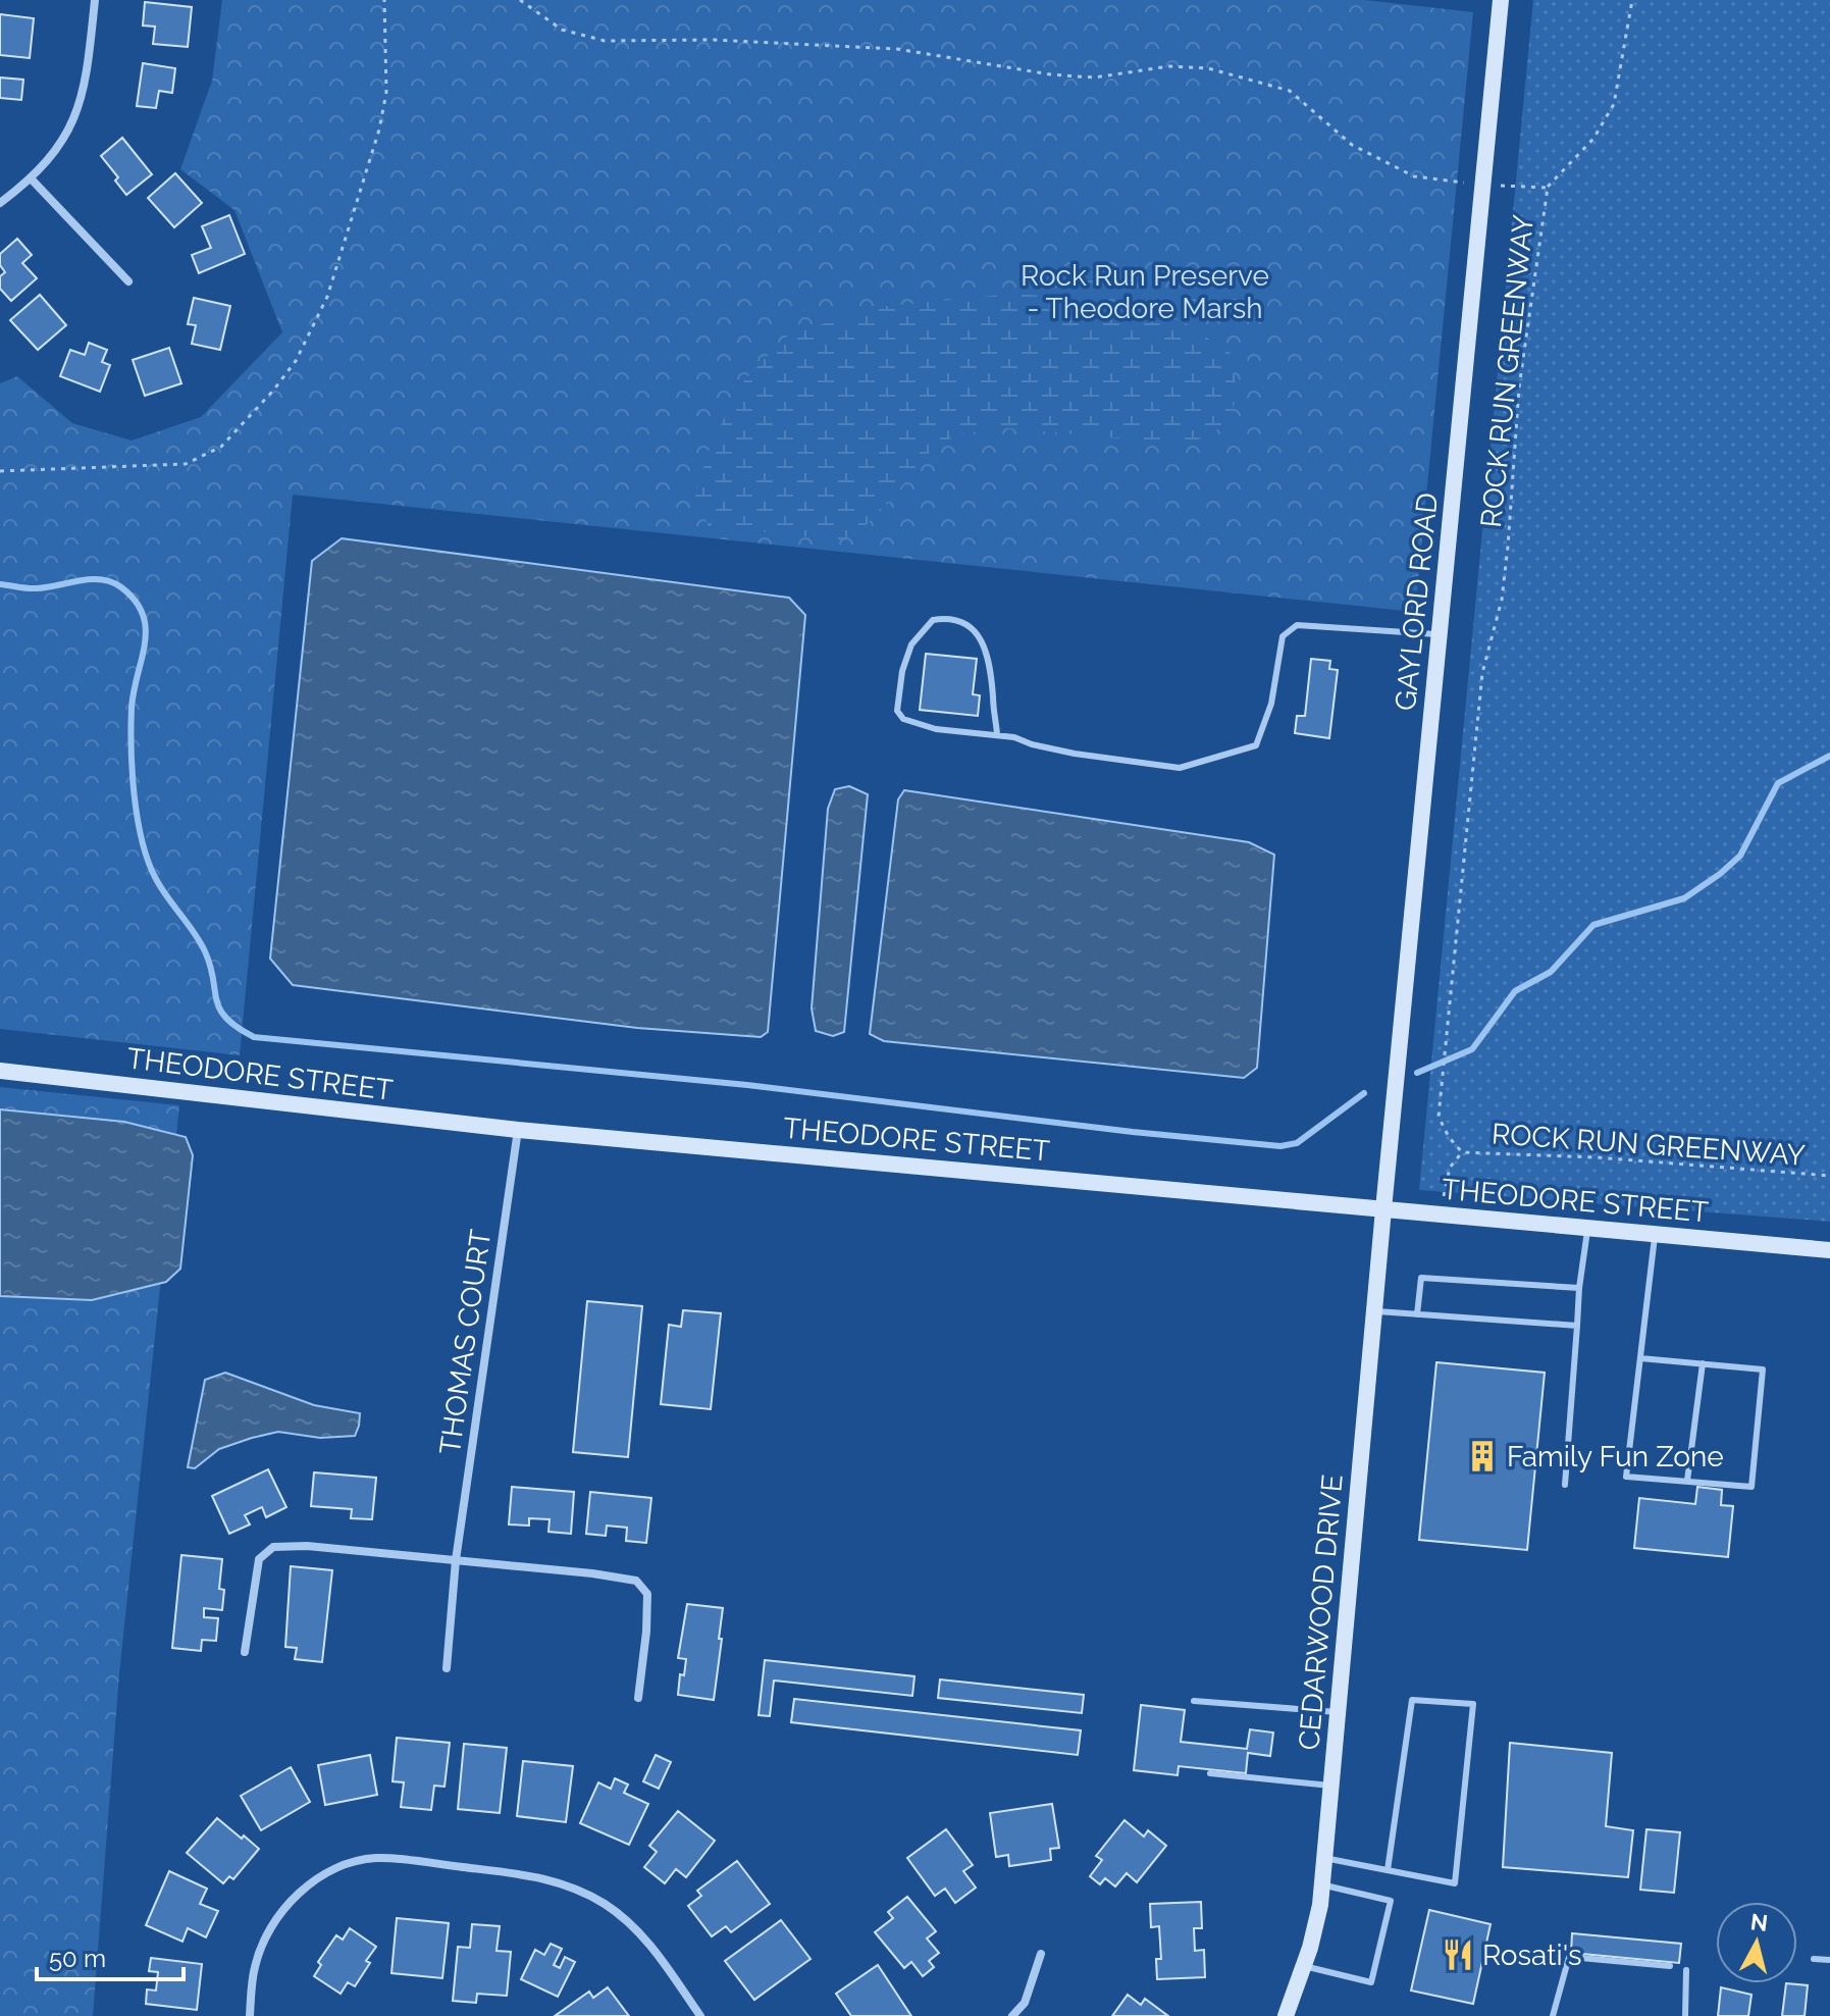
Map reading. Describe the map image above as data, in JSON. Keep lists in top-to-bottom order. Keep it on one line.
{"streets":{"street":["GAYLORD ROAD","THEODORE STREET","THOMAS COURT","CEDARWOOD DRIVE"],"path":["ROCK RUN GREENWAY"]},"crossings":[["ROCK RUN GREENWAY","GAYLORD ROAD"],["GAYLORD ROAD","THEODORE STREET"],["GAYLORD ROAD","CEDARWOOD DRIVE"],["THEODORE STREET","THOMAS COURT"],["THEODORE STREET","CEDARWOOD DRIVE"]],"parks":["Rock Run Preserve - Theodore Marsh"],"places":{"building":["Family Fun Zone"],"restaurant":["Rosati's"]},"scale_bar":"50 m","north":"top"}
